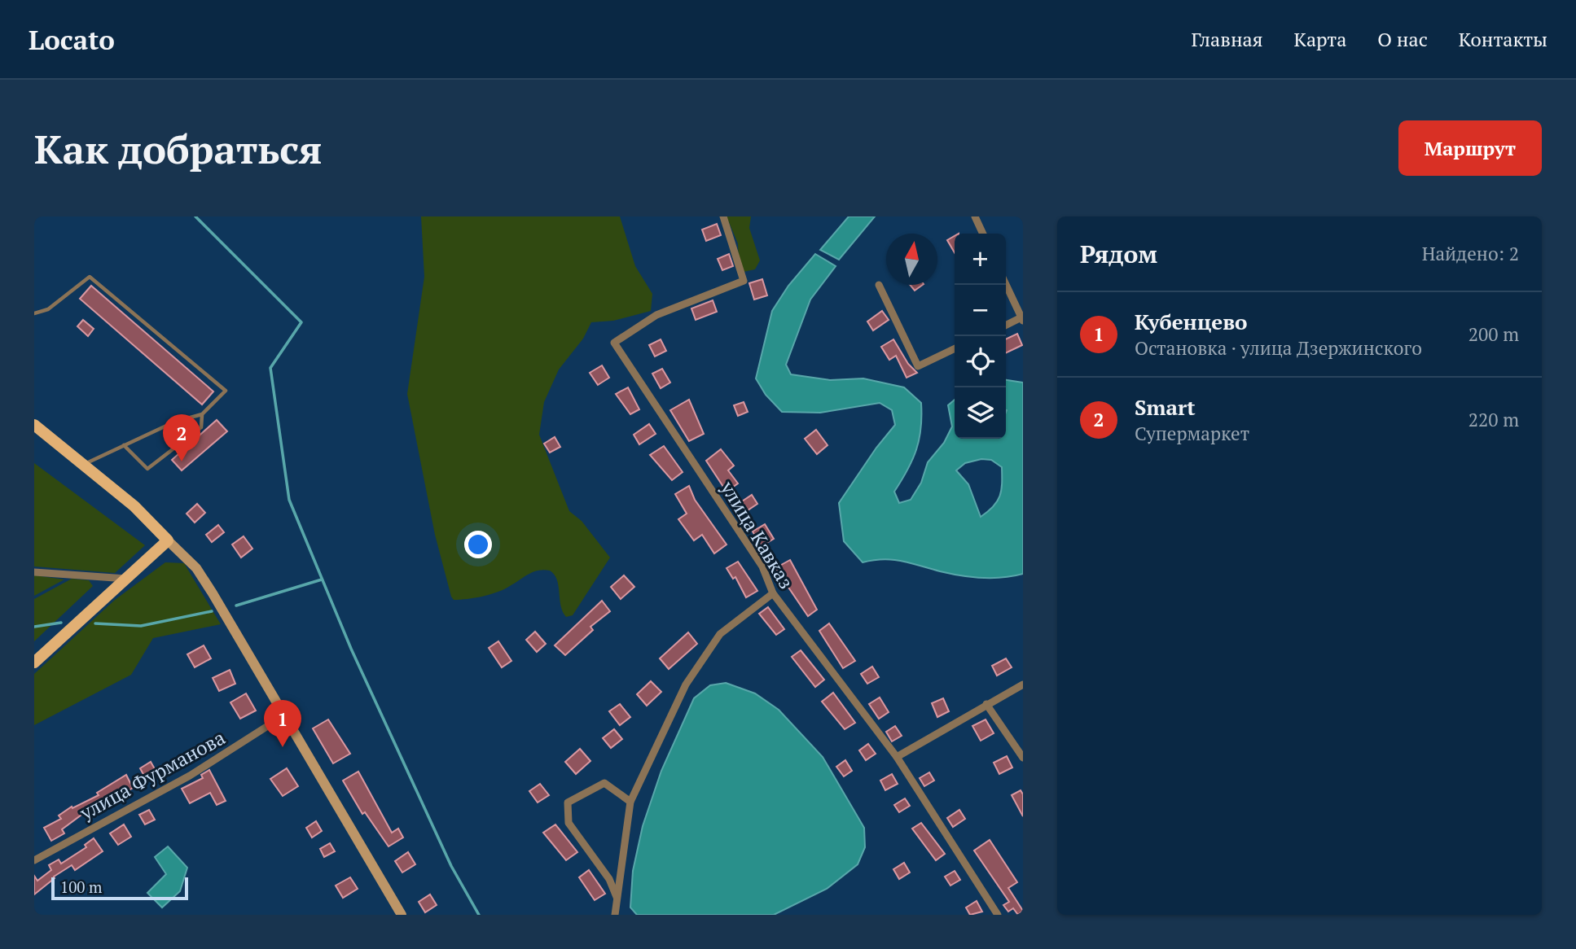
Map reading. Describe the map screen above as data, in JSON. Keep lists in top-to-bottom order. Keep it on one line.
{"streets":{"street":["улица Кавказ","улица Фурманова"]},"scale_bar":"100 m","north":"top","page":{"header":"Locato","nav":["Главная","Карта","О нас","Контакты"],"buttons":"Маршрут","title":"Как добраться","heading":["Рядом","Найдено: 2"],"map_buttons":["+","−"],"list":[{"mark":"1","name":"Кубенцево","note":"Остановка · улица Дзержинского","value":"200 m"},{"mark":"2","name":"Smart","note":"Супермаркет","value":"220 m"}],"pins":["2","1"],"scale":"100 m"}}
